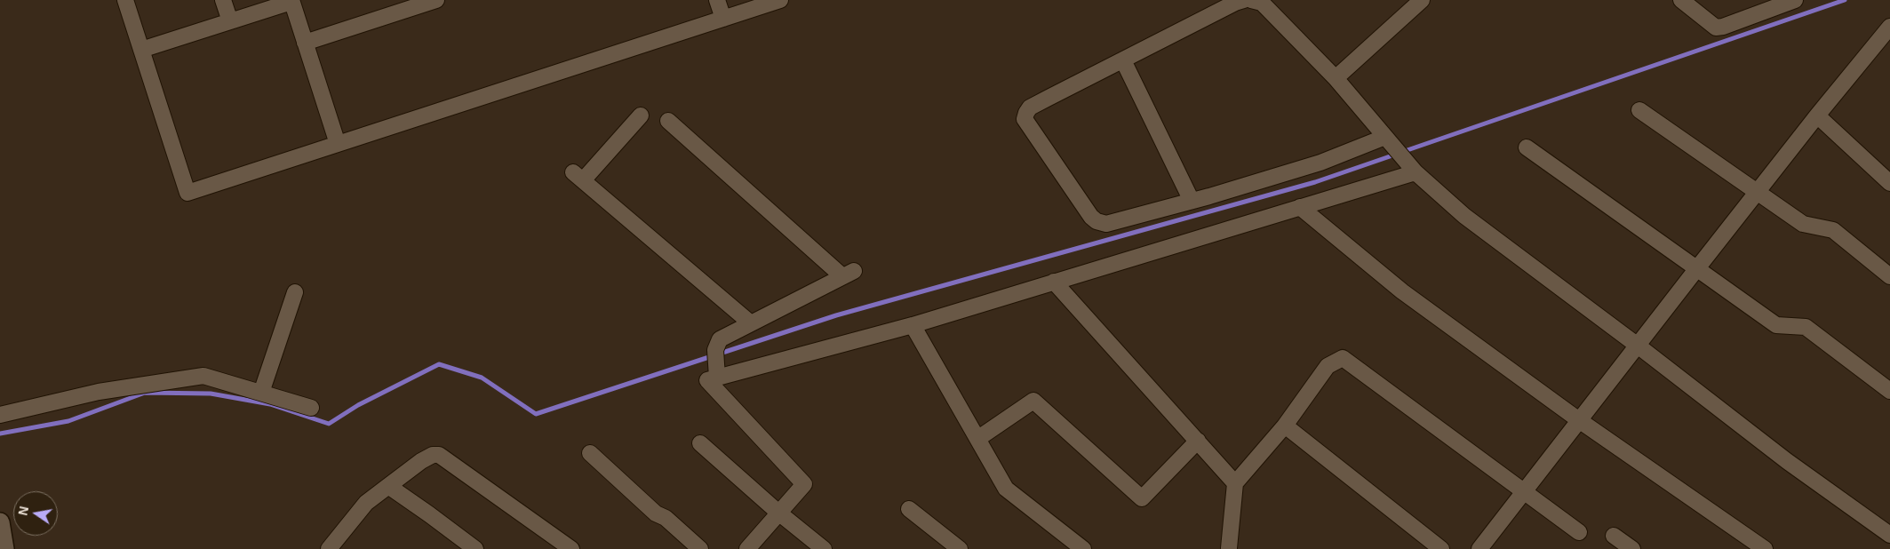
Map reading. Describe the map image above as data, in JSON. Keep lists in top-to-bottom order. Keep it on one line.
{"north":"left"}
